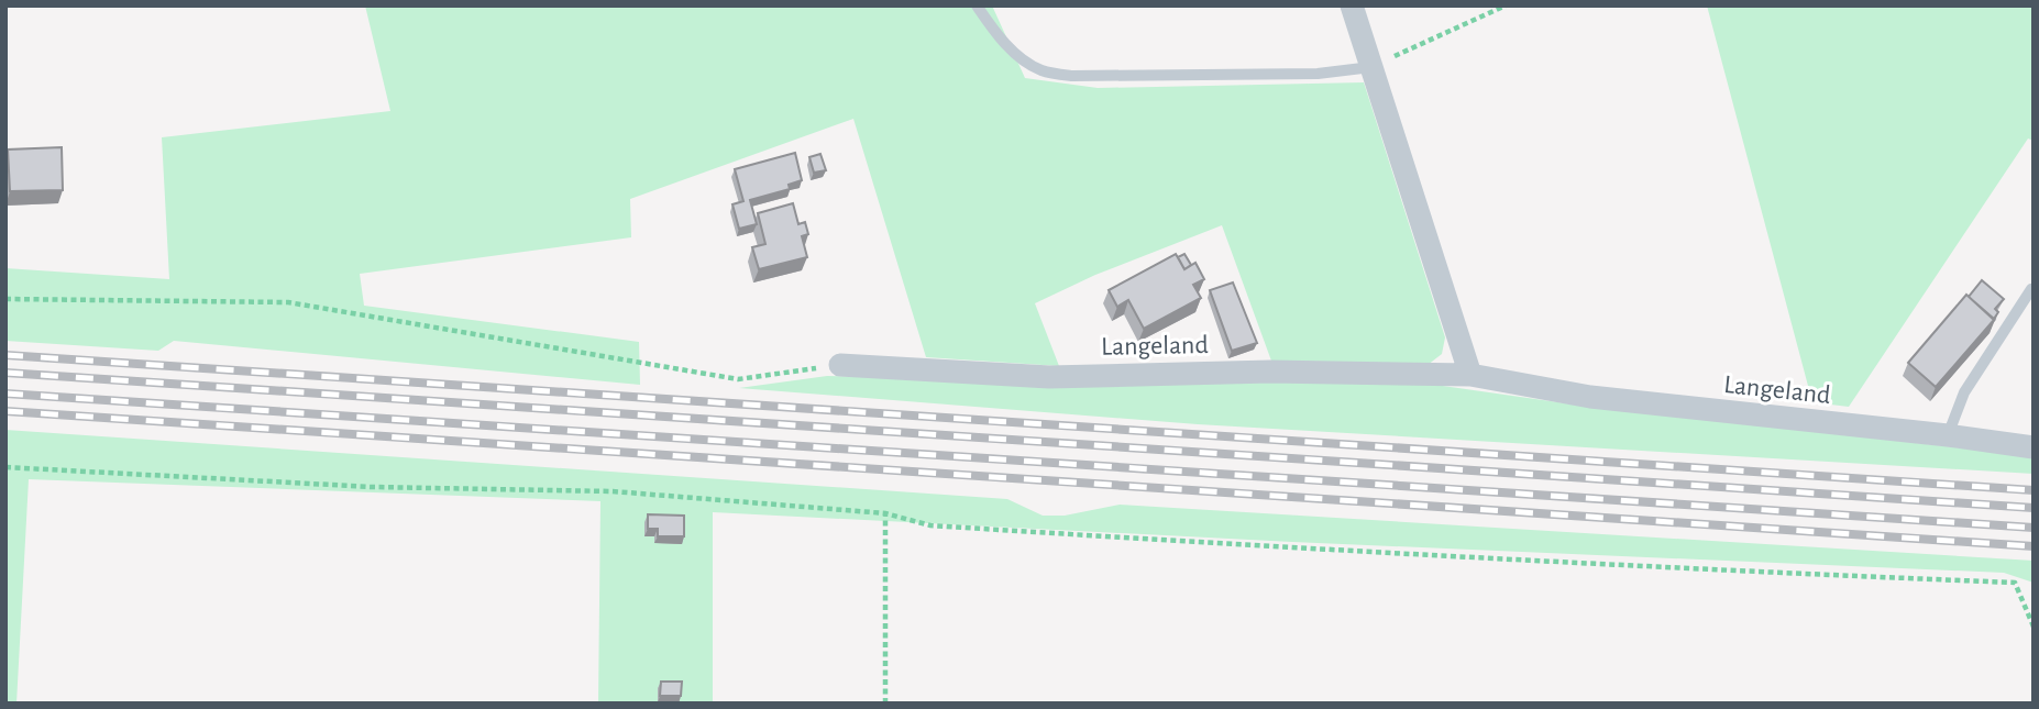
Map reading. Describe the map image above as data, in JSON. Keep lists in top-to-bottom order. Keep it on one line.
{"streets":{"street":["Langeland"]}}
